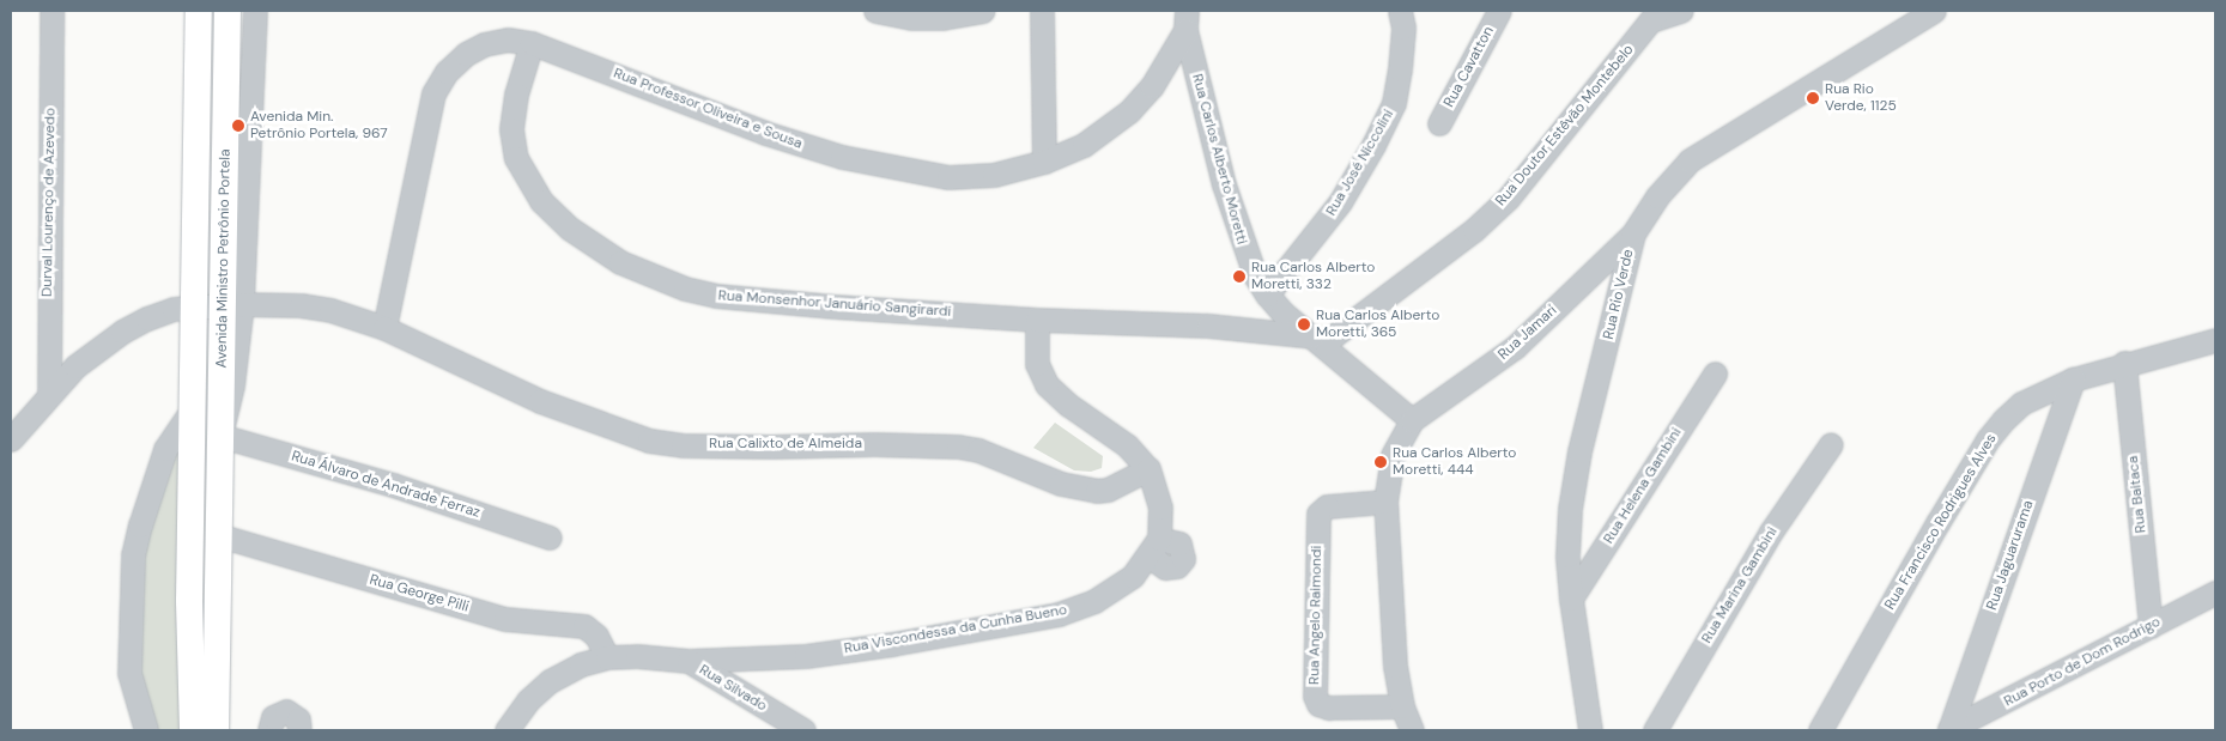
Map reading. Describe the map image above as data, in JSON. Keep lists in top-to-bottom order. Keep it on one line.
{"streets":{"main road":["Avenida Ministro Petrônio Portela"],"street":["Rua Cavatton","Rua Professor Oliveira e Sousa","Rua Doutor Estêvão Montebelo","Rua Carlos Alberto Moretti","Rua José Niccolini","Durval Lourenço de Azevedo","Rua Rio Verde","Rua Monsenhor Januário Sangirardi","Rua Jamari","Rua Calixto de Almeida","Rua Álvaro de Andrade Ferraz","Rua Helena Gambini","Rua Baitaca","Rua Francisco Rodrigues Alves","Rua Jaguarurama","Rua Marina Gambini","Rua George Pilli","Rua Angelo Raimondi","Rua Viscondessa da Cunha Bueno","Rua Porto de Dom Rodrigo","Rua Silvado"]},"crossings":[["Rua Professor Oliveira e Sousa","Rua Carlos Alberto Moretti"],["Rua Professor Oliveira e Sousa","Rua Monsenhor Januário Sangirardi"],["Rua Professor Oliveira e Sousa","Rua Calixto de Almeida"],["Rua Doutor Estêvão Montebelo","Rua Carlos Alberto Moretti"],["Rua Carlos Alberto Moretti","Rua José Niccolini"],["Rua Carlos Alberto Moretti","Rua Jamari"],["Durval Lourenço de Azevedo","Rua Calixto de Almeida"],["Avenida Ministro Petrônio Portela","Rua Calixto de Almeida"],["Avenida Ministro Petrônio Portela","Rua Álvaro de Andrade Ferraz"],["Avenida Ministro Petrônio Portela","Rua George Pilli"],["Rua Rio Verde","Rua Jamari"],["Rua Rio Verde","Rua Helena Gambini"],["Rua Calixto de Almeida","Rua Viscondessa da Cunha Bueno"],["Rua Baitaca","Rua Francisco Rodrigues Alves"],["Rua Baitaca","Rua Porto de Dom Rodrigo"],["Rua Francisco Rodrigues Alves","Rua Jaguarurama"],["Rua Jaguarurama","Rua Porto de Dom Rodrigo"],["Rua George Pilli","Rua Silvado"],["Rua Viscondessa da Cunha Bueno","Rua Silvado"]],"places":["Rua Rio Verde, 1125","Avenida Min. Petrônio Portela, 967","Rua Carlos Alberto Moretti, 332","Rua Carlos Alberto Moretti, 365","Rua Carlos Alberto Moretti, 444"]}
